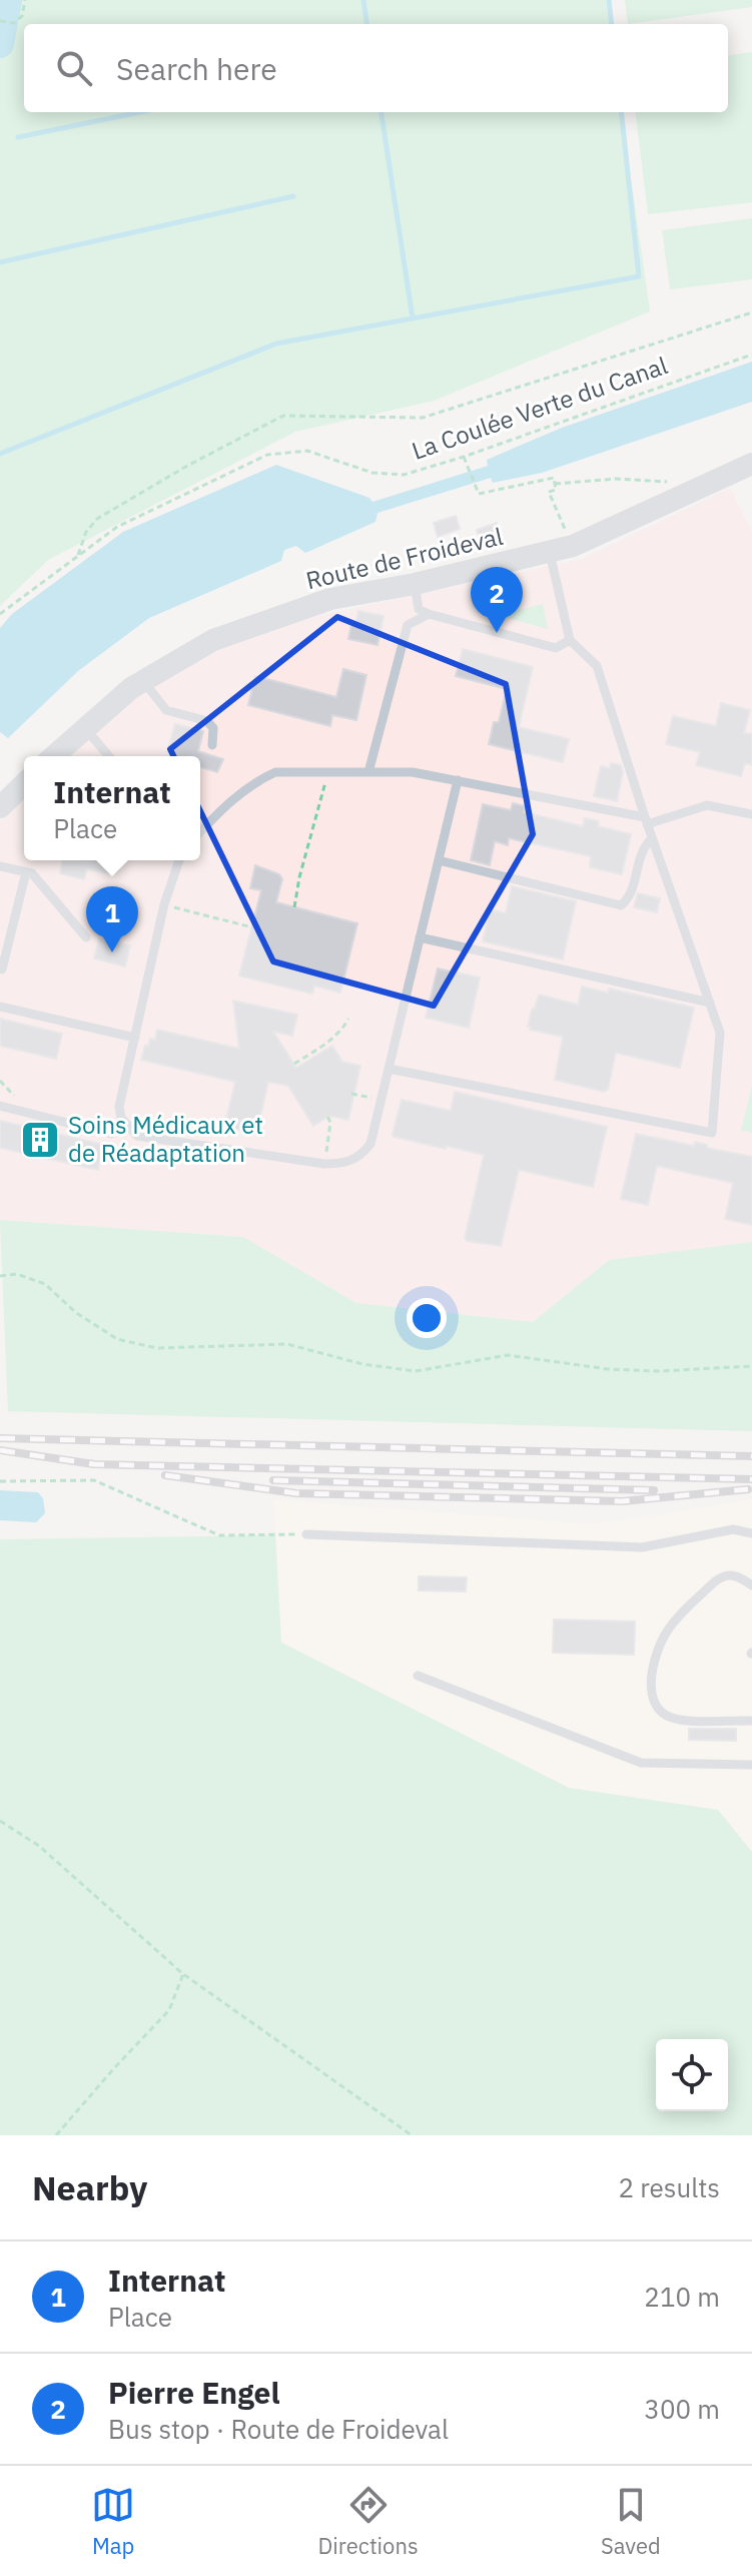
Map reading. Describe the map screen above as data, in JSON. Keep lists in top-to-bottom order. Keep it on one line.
{"streets":{"street":["Route de Froideval"],"path":["La Coulée Verte du Canal"]},"places":{"building":["Soins Médicaux et de Réadaptation"]},"page":{"search":"Search here","pins":["2","1"],"popup":["Internat","Place"],"heading":["Nearby","2 results"],"list":[{"mark":"1","name":"Internat","note":"Place","value":"210 m"},{"mark":"2","name":"Pierre Engel","note":"Bus stop · Route de Froideval","value":"300 m"}],"nav":["Map","Directions","Saved"]}}
